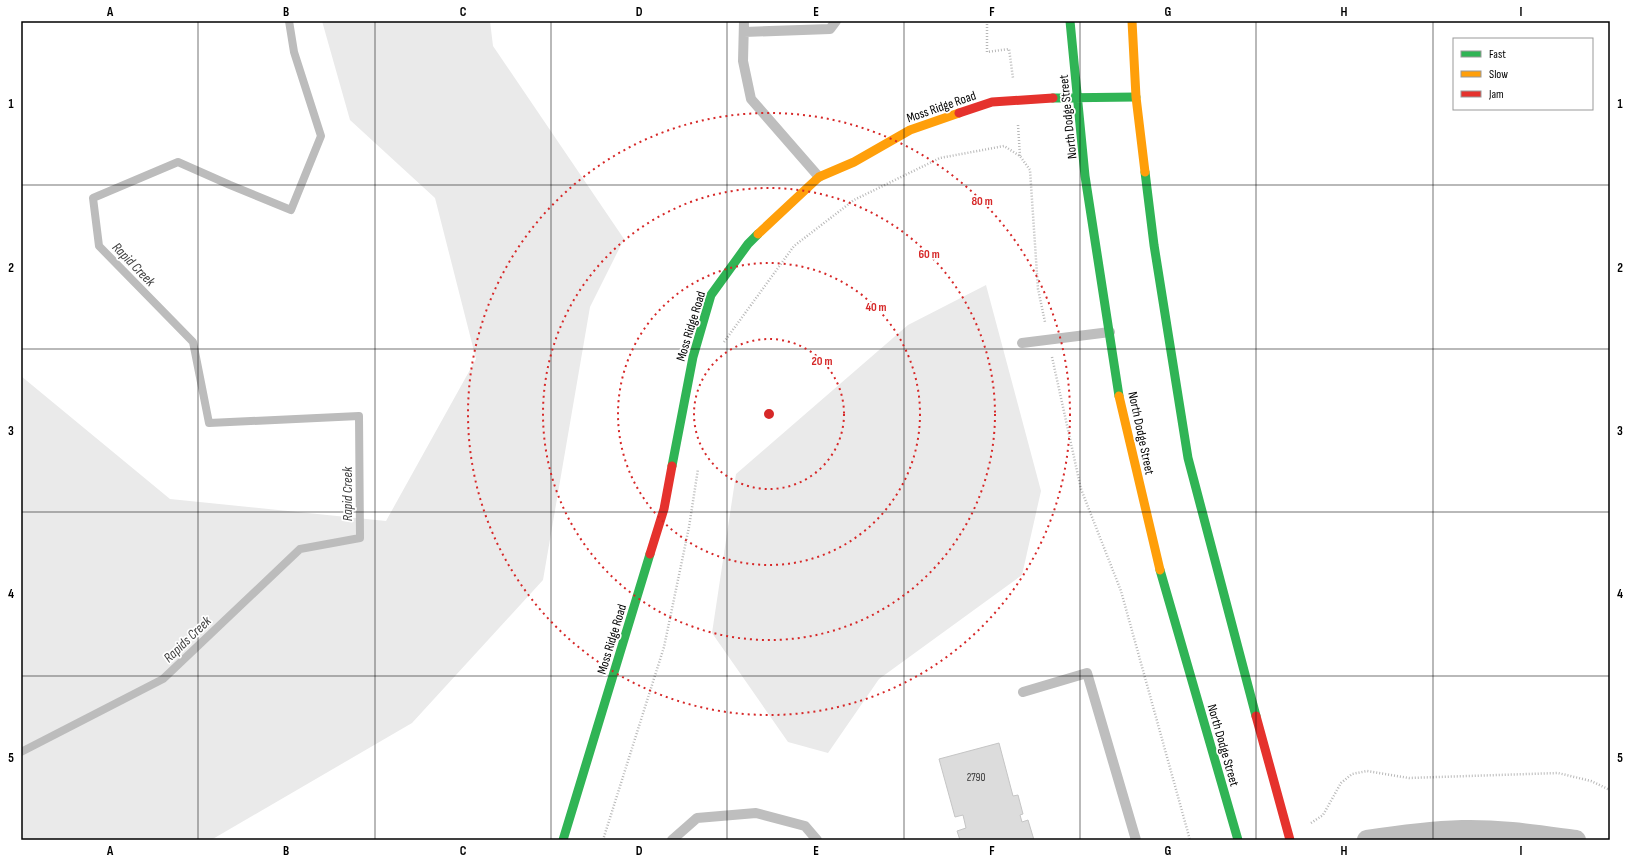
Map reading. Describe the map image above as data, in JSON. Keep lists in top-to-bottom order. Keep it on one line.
{"streets":{"main road":["Moss Ridge Road","North Dodge Street"]},"crossings":[["Moss Ridge Road","North Dodge Street"]],"water":["Rapid Creek","Rapids Creek"],"house_numbers":["2790"],"legend":["Fast","Slow","Jam"],"grid":{"columns":["A","B","C","D","E","F","G","H","I"],"rows":["1","2","3","4","5"]},"rings":["80 m","60 m","40 m","20 m"]}
